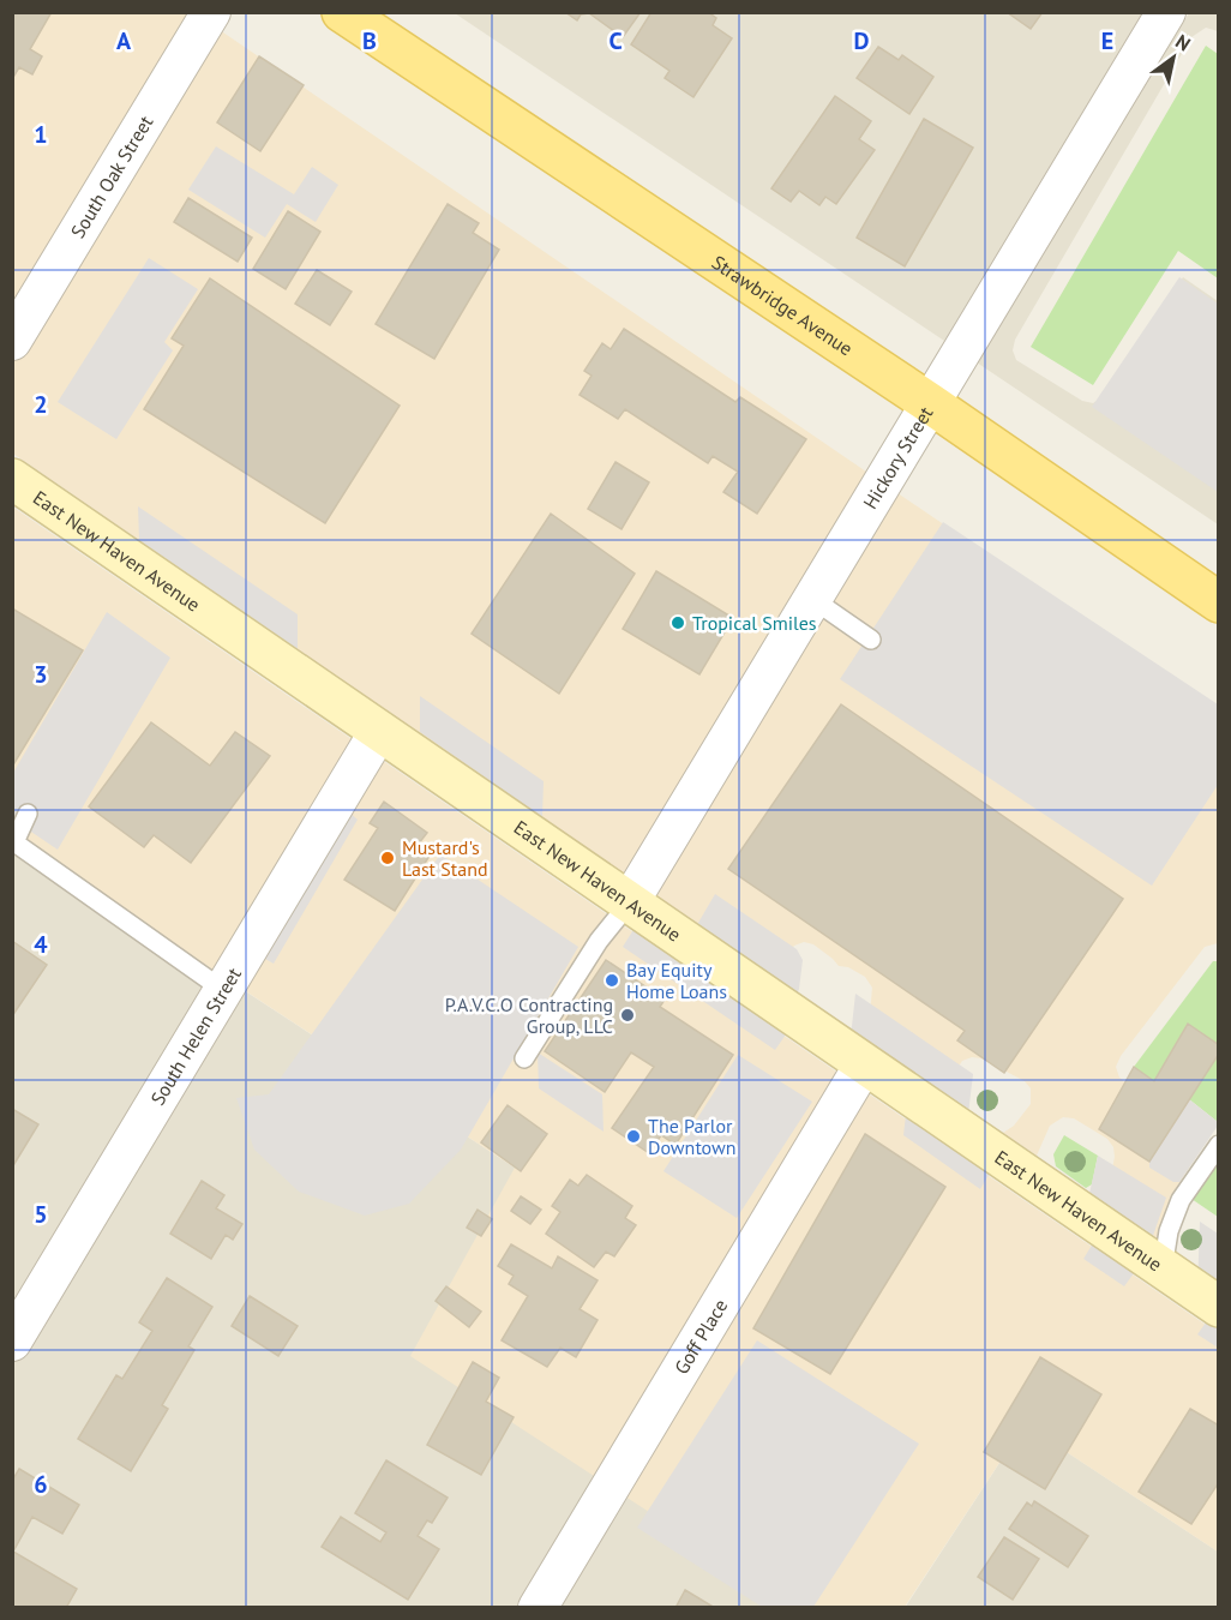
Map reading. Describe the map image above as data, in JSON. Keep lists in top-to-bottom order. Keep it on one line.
{"streets":{"main road":["Strawbridge Avenue"],"street":["South Oak Street","Hickory Street","East New Haven Avenue","South Helen Street","Goff Place"]},"crossings":[["Strawbridge Avenue","Hickory Street"],["Hickory Street","East New Haven Avenue"],["East New Haven Avenue","South Helen Street"],["East New Haven Avenue","Goff Place"]],"places":["Tropical Smiles","Mustard's Last Stand","Bay Equity Home Loans","P.A.V.C.O Contracting Group, LLC","The Parlor Downtown"],"north":"top right","grid":{"columns":["A","B","C","D","E"],"rows":["1","2","3","4","5","6"]}}
